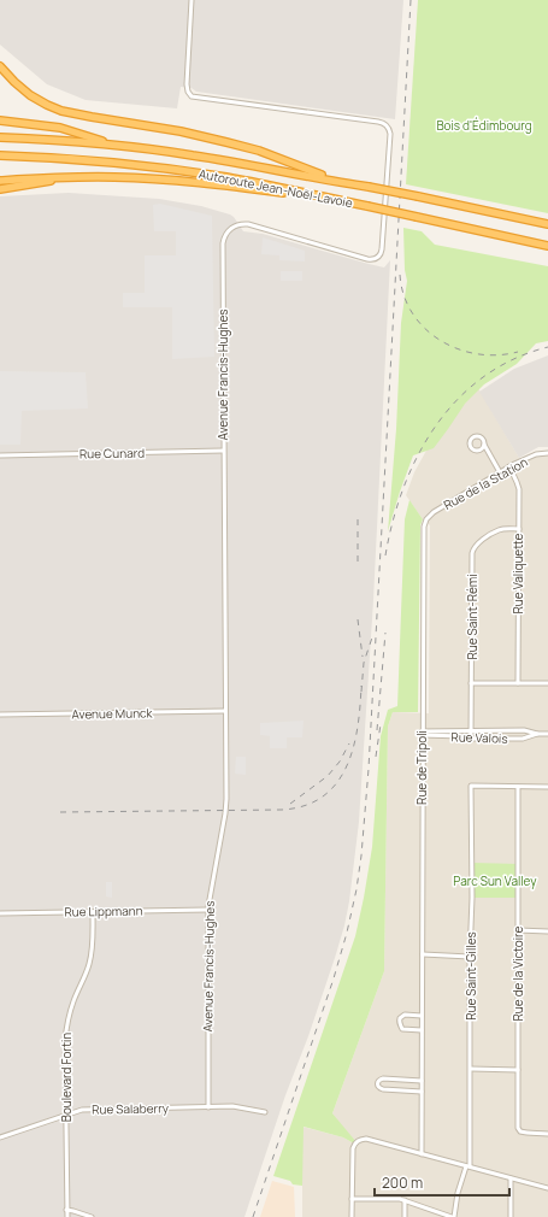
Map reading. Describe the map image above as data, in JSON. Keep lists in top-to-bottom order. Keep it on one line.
{"streets":{"highway":["Autoroute Jean-Noël-Lavoie"],"street":["Avenue Francis-Hughes","Rue Cunard","Rue de la Station","Rue Valiquette","Rue Saint-Rémi","Avenue Munck","Rue Valois","Rue de Tripoli","Rue Lippmann","Rue de la Victoire","Rue Saint-Gilles","Boulevard Fortin","Rue Salaberry"]},"crossings":[["Avenue Francis-Hughes","Rue Cunard"],["Avenue Francis-Hughes","Avenue Munck"],["Avenue Francis-Hughes","Rue Lippmann"],["Avenue Francis-Hughes","Rue Salaberry"],["Rue de la Station","Rue Valiquette"],["Rue de la Station","Rue de Tripoli"],["Rue Valiquette","Rue Saint-Rémi"],["Rue Saint-Rémi","Rue Valois"],["Rue Valois","Rue de Tripoli"],["Rue Lippmann","Boulevard Fortin"],["Rue de la Victoire","Rue Saint-Gilles"],["Boulevard Fortin","Rue Salaberry"]],"parks":["Bois d'Édimbourg","Parc Sun Valley"],"scale_bar":"200 m"}
